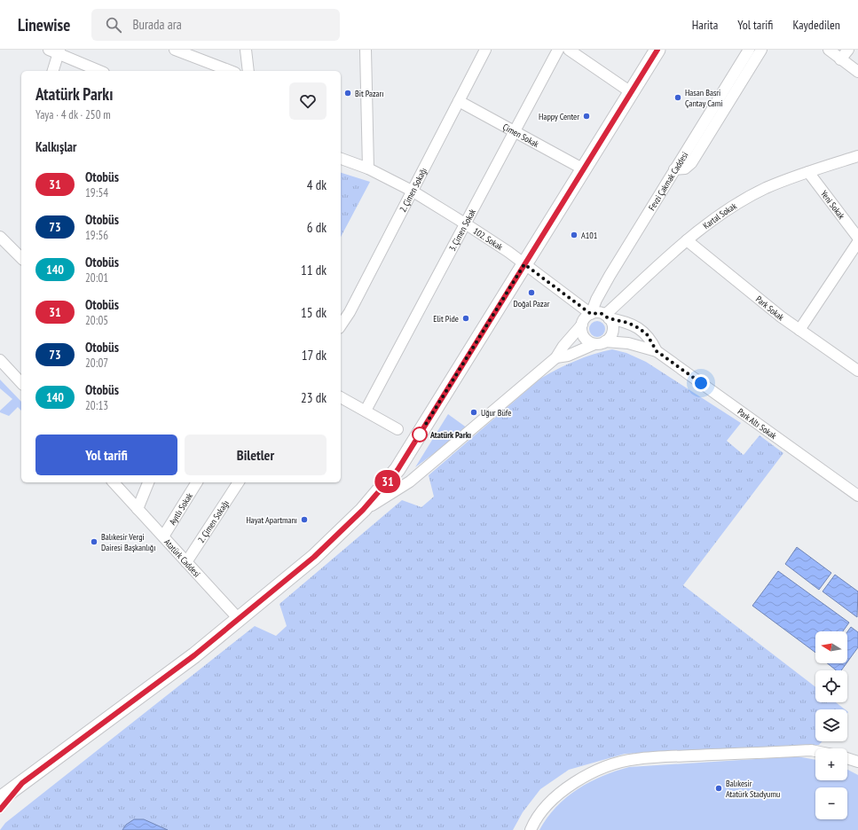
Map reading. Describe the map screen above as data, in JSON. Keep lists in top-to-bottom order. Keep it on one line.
{"streets":{"street":["Çimen Sokak","Fevzi Çakmak Caddesi","2. Çimen Sokağı","Yeni Sokak","Kartal Sokak","3. Çimen Sokak","102. Sokak","Park Sokak","Park Altı Sokak","Ayıtlı Sokak","Atatürk Caddesi"]},"crossings":[["Çimen Sokak","2. Çimen Sokağı"],["Çimen Sokak","3. Çimen Sokak"],["Fevzi Çakmak Caddesi","Kartal Sokak"],["Fevzi Çakmak Caddesi","102. Sokak"],["2. Çimen Sokağı","102. Sokak"],["2. Çimen Sokağı","Atatürk Caddesi"],["Yeni Sokak","Kartal Sokak"],["Kartal Sokak","102. Sokak"],["Kartal Sokak","Park Sokak"],["3. Çimen Sokak","102. Sokak"],["Ayıtlı Sokak","Atatürk Caddesi"]],"places":["Bit Pazarı","Hasan Basri Çantay Cami","Happy Center","A101","Doğal Pazar","Elit Pide","Uğur Büfe","Atatürk Parkı","Hayat Apartmanı","Balıkesir Vergi Dairesi Başkanlığı","Balıkesir Atatürk Stadyumu"],"lines":["bus line 31"],"north":"left","page":{"header":"Linewise","search":"Burada ara","nav":["Harita","Yol tarifi","Kaydedilen"],"on_map":"31","heading":[["Atatürk Parkı","Yaya · 4 dk · 250 m"],"Kalkışlar"],"list":[{"mark":"31","name":"Otobüs","note":"19:54","value":"4 dk"},{"mark":"73","name":"Otobüs","note":"19:56","value":"6 dk"},{"mark":"140","name":"Otobüs","note":"20:01","value":"11 dk"},{"mark":"31","name":"Otobüs","note":"20:05","value":"15 dk"},{"mark":"73","name":"Otobüs","note":"20:07","value":"17 dk"},{"mark":"140","name":"Otobüs","note":"20:13","value":"23 dk"}],"buttons":["Yol tarifi","Biletler"],"map_buttons":["+","−"]}}
